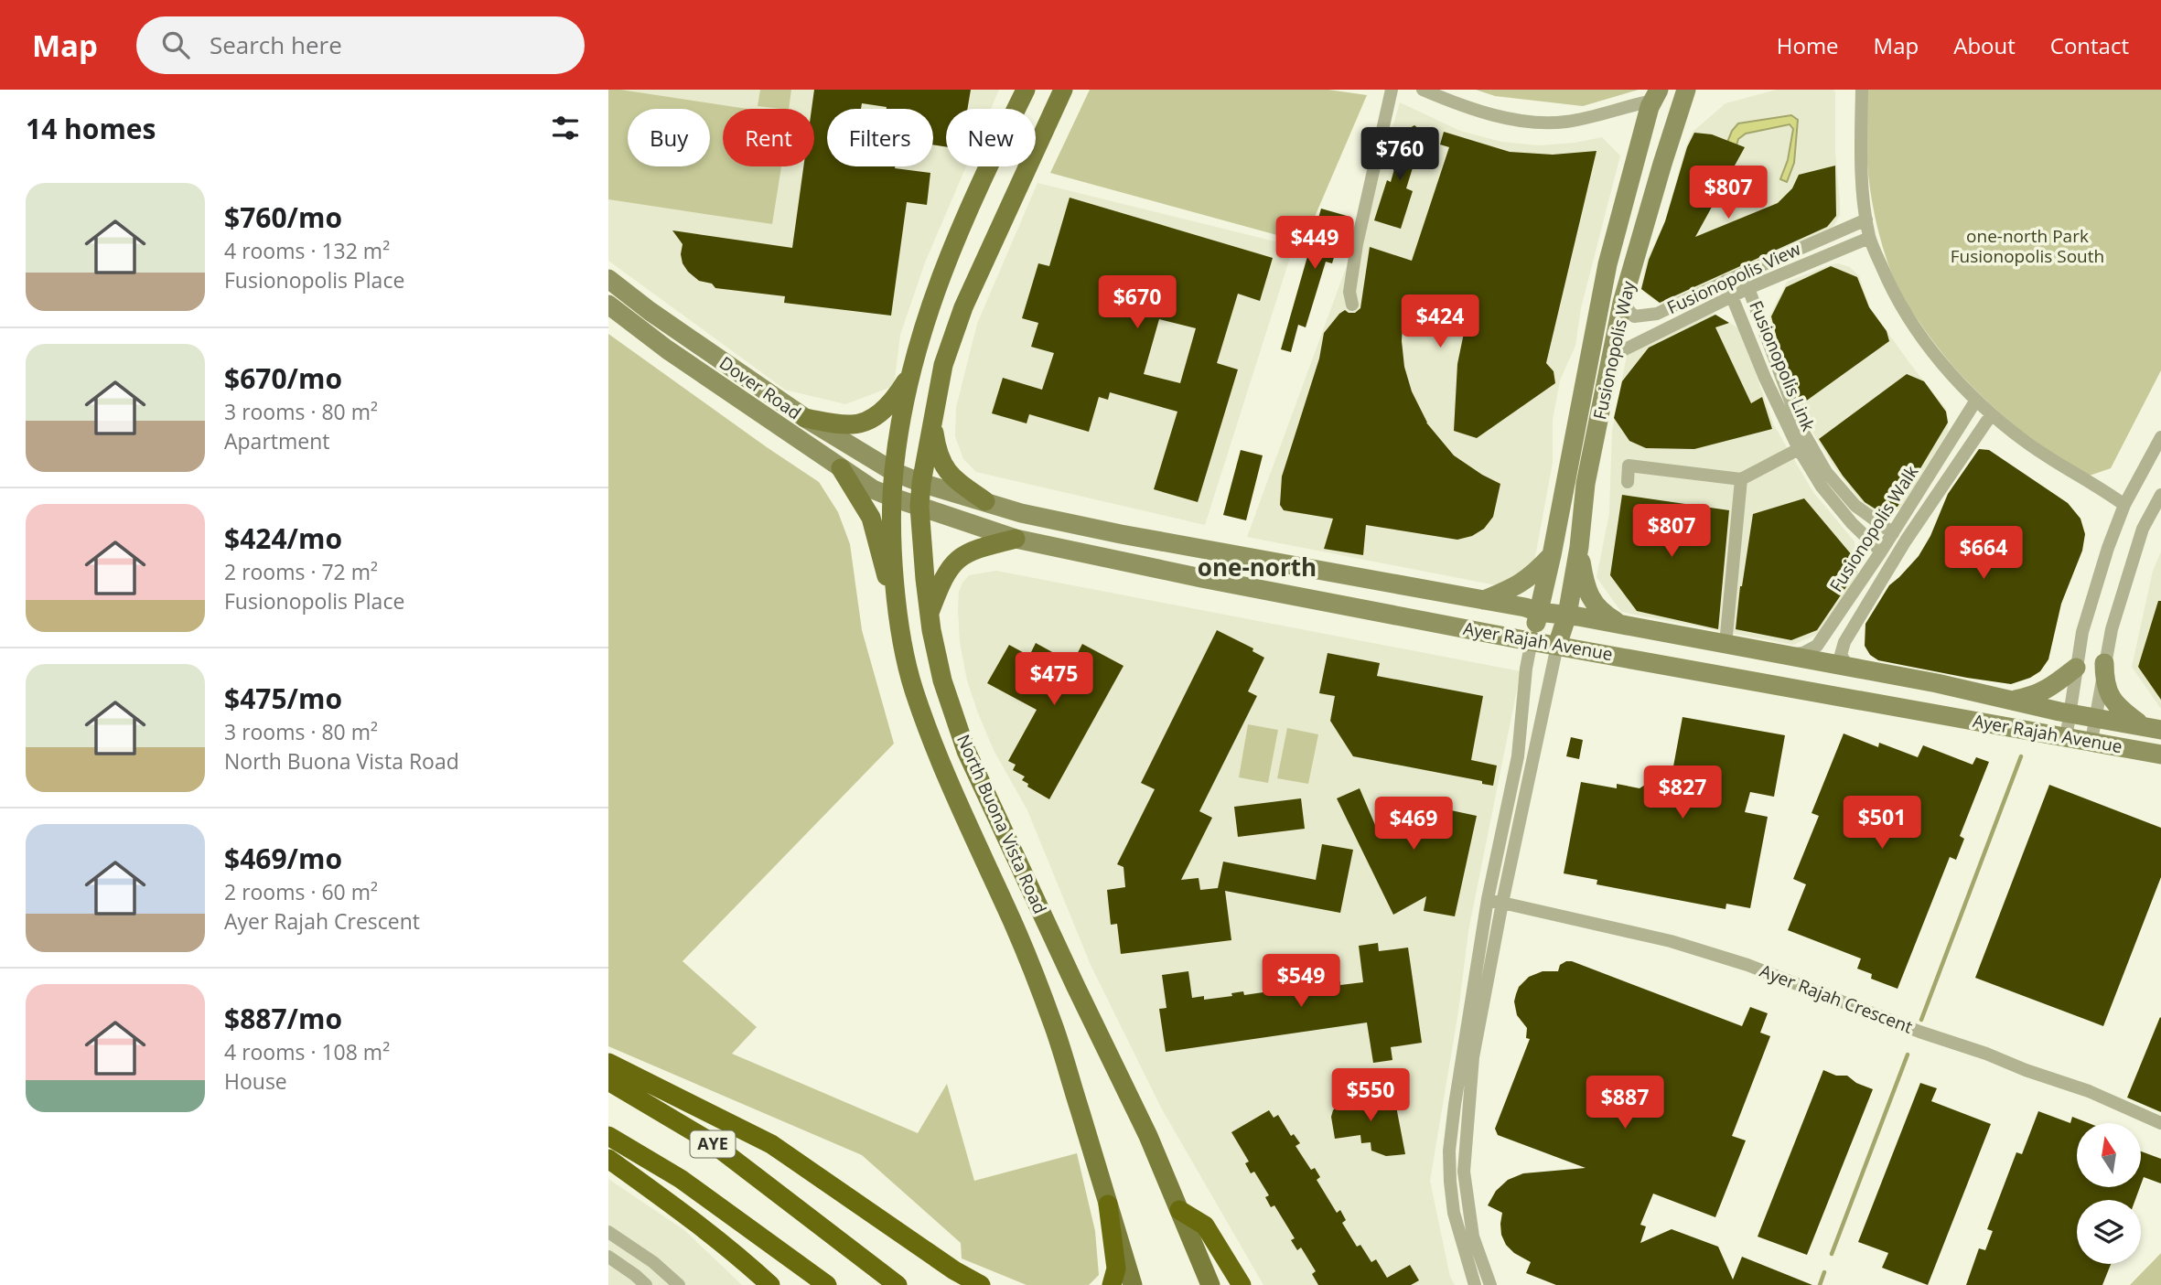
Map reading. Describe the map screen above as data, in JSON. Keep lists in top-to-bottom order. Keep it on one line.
{"streets":{"highway":["AYE"],"main road":["North Buona Vista Road"],"street":["Fusionopolis View","Fusionopolis Way","Fusionopolis Link","Dover Road","Fusionopolis Walk","Ayer Rajah Avenue","Ayer Rajah Crescent"]},"crossings":[["Fusionopolis View","Fusionopolis Way"],["Fusionopolis View","Fusionopolis Link"],["Fusionopolis Way","Ayer Rajah Avenue"],["Fusionopolis Link","Fusionopolis Walk"],["Dover Road","Ayer Rajah Avenue"],["Dover Road","North Buona Vista Road"],["Fusionopolis Walk","Ayer Rajah Avenue"],["Ayer Rajah Avenue","North Buona Vista Road"]],"districts":["one-north"],"parks":["one-north Park Fusionopolis South"],"north":"top","page":{"header":"Map","search":"Search here","nav":["Home","Map","About","Contact"],"heading":"14 homes","chip":["Buy","Rent","Filters","New"],"price":["$760","$807","$449","$670","$424","$807","$664","$475","$827","$501","$469","$549","$550","$887"],"list":[{"name":"$760/mo","note":"4 rooms · 132 m² · Fusionopolis Place"},{"name":"$670/mo","note":"3 rooms · 80 m² · Apartment"},{"name":"$424/mo","note":"2 rooms · 72 m² · Fusionopolis Place"},{"name":"$475/mo","note":"3 rooms · 80 m² · North Buona Vista Road"},{"name":"$469/mo","note":"2 rooms · 60 m² · Ayer Rajah Crescent"},{"name":"$887/mo","note":"4 rooms · 108 m² · House"}]}}
